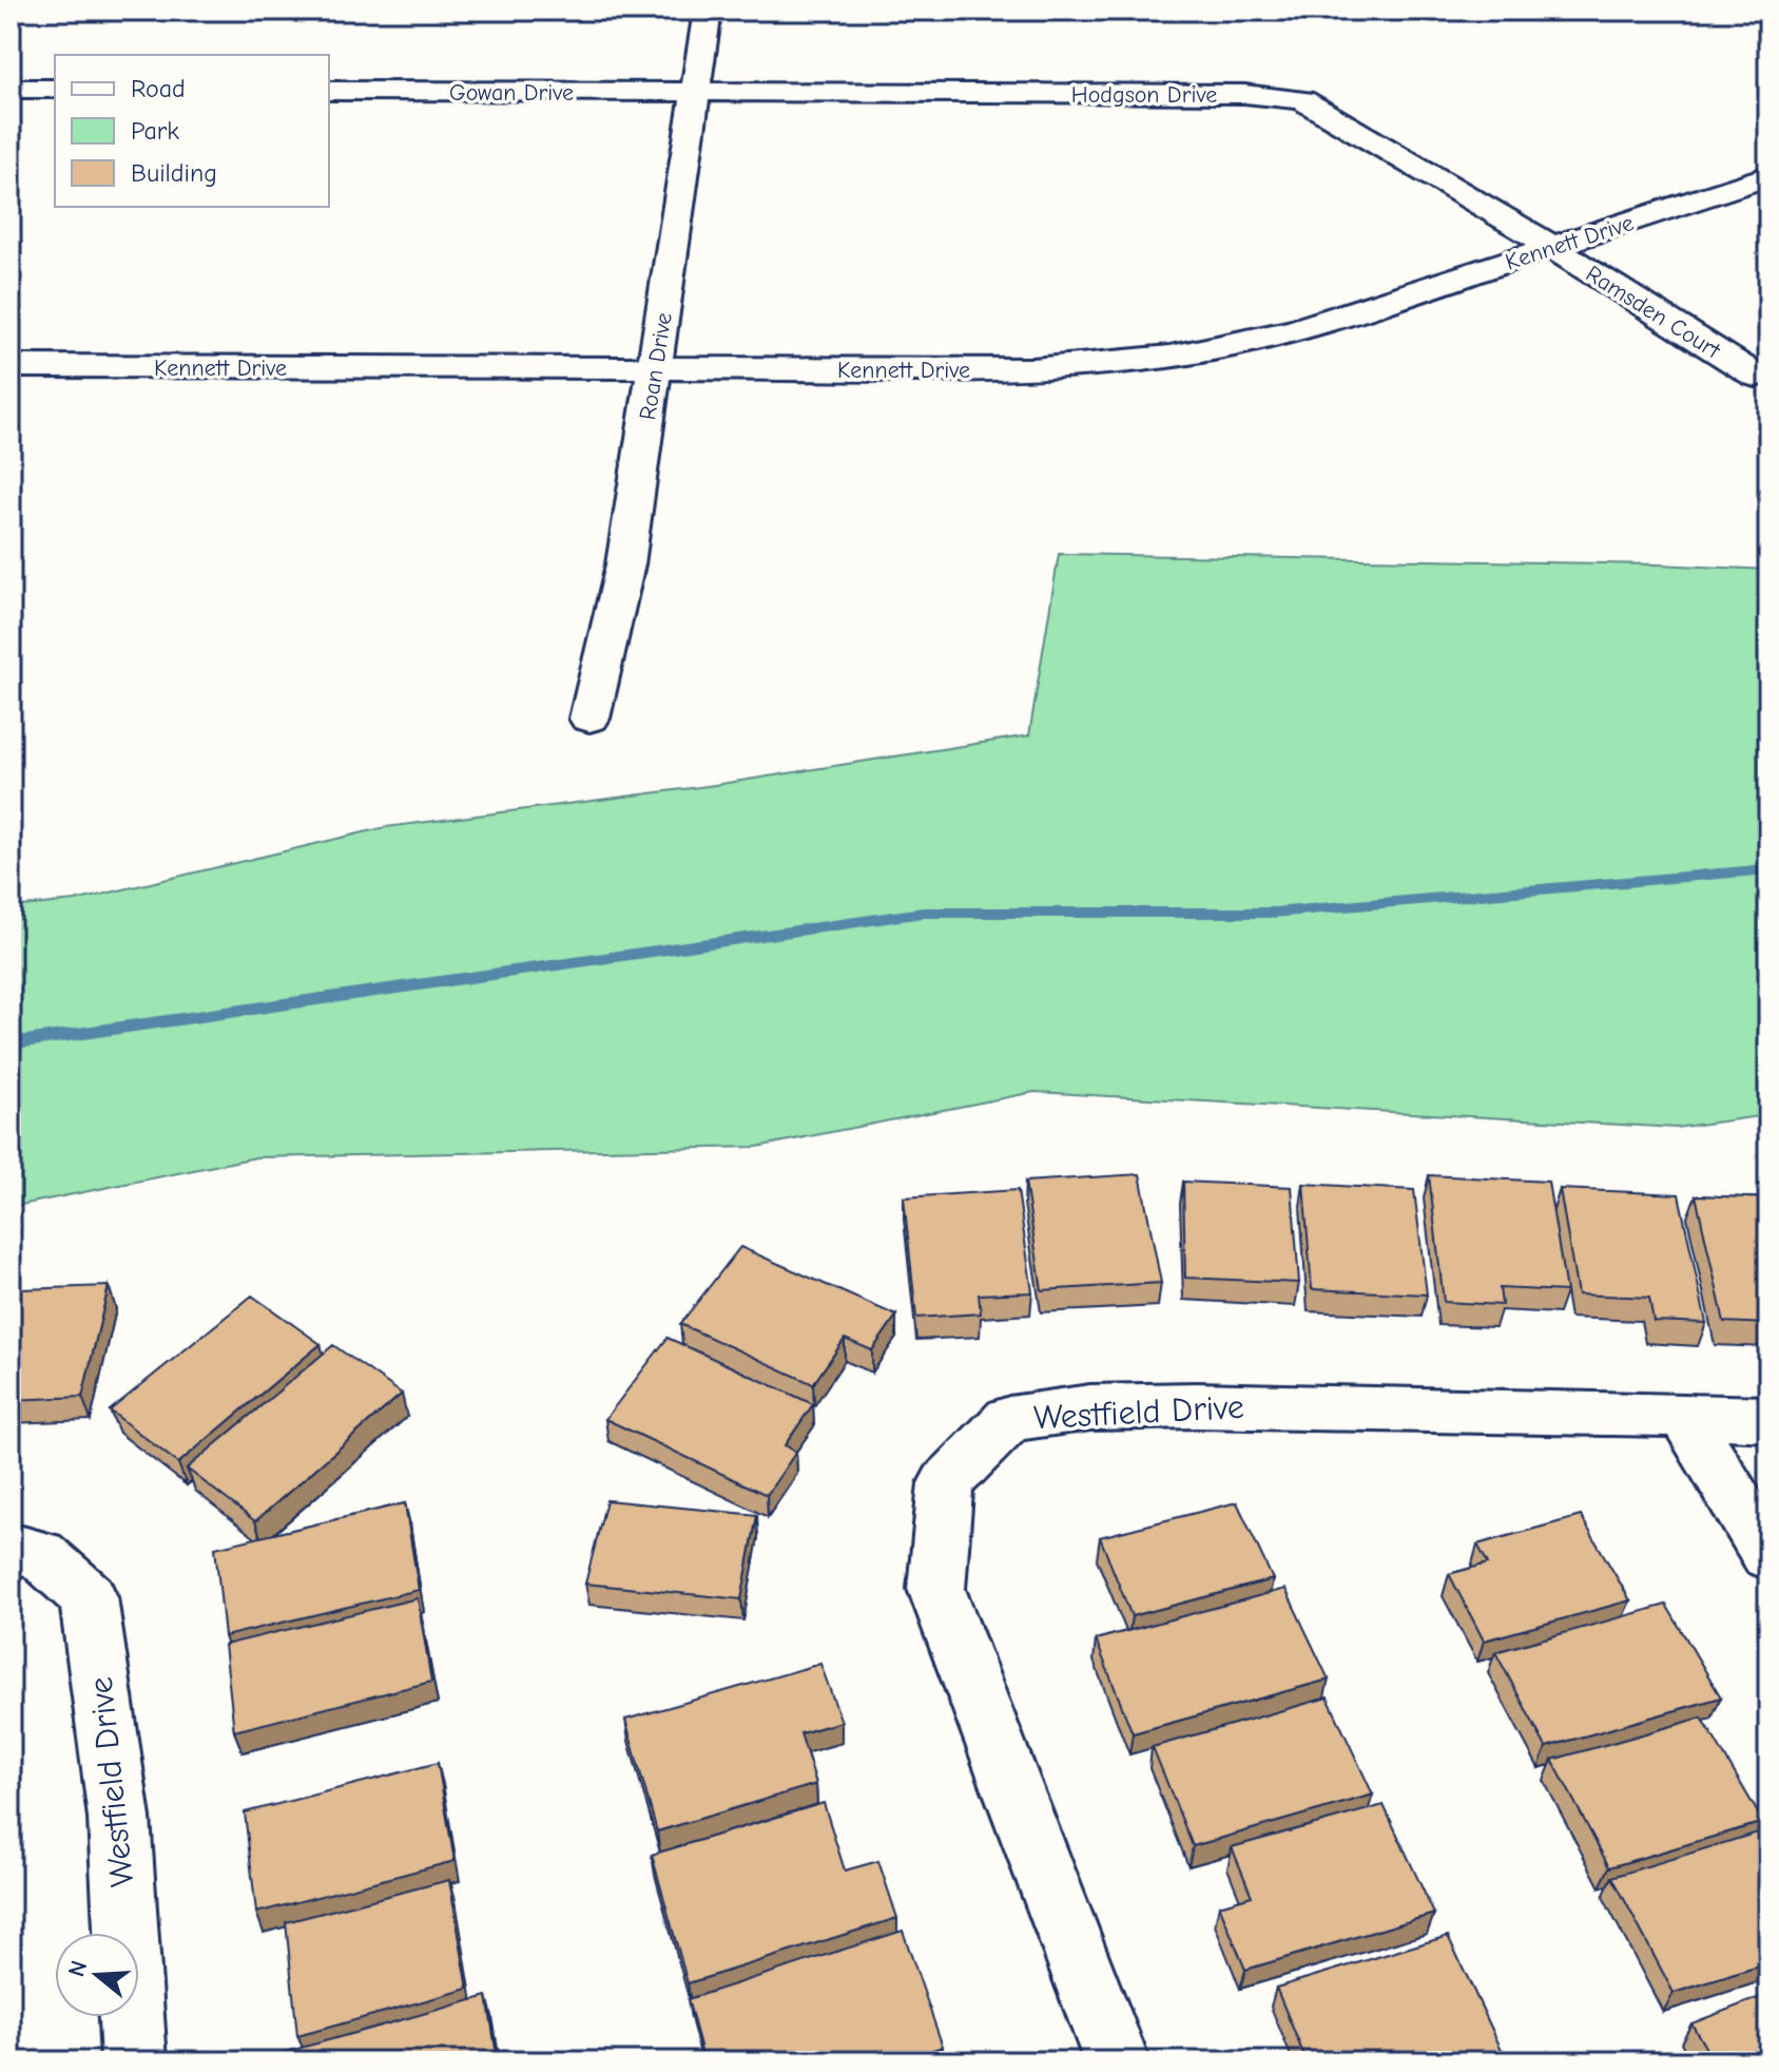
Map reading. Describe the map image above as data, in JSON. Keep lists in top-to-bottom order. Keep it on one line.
{"streets":{"street":["Gowan Drive","Hodgson Drive","Kennett Drive","Ramsden Court","Roan Drive","Westfield Drive"]},"crossings":[["Gowan Drive","Hodgson Drive"],["Gowan Drive","Roan Drive"],["Hodgson Drive","Kennett Drive"],["Hodgson Drive","Ramsden Court"],["Hodgson Drive","Roan Drive"],["Kennett Drive","Ramsden Court"],["Kennett Drive","Roan Drive"]],"legend":["Road","Park","Building"],"north":"left"}
